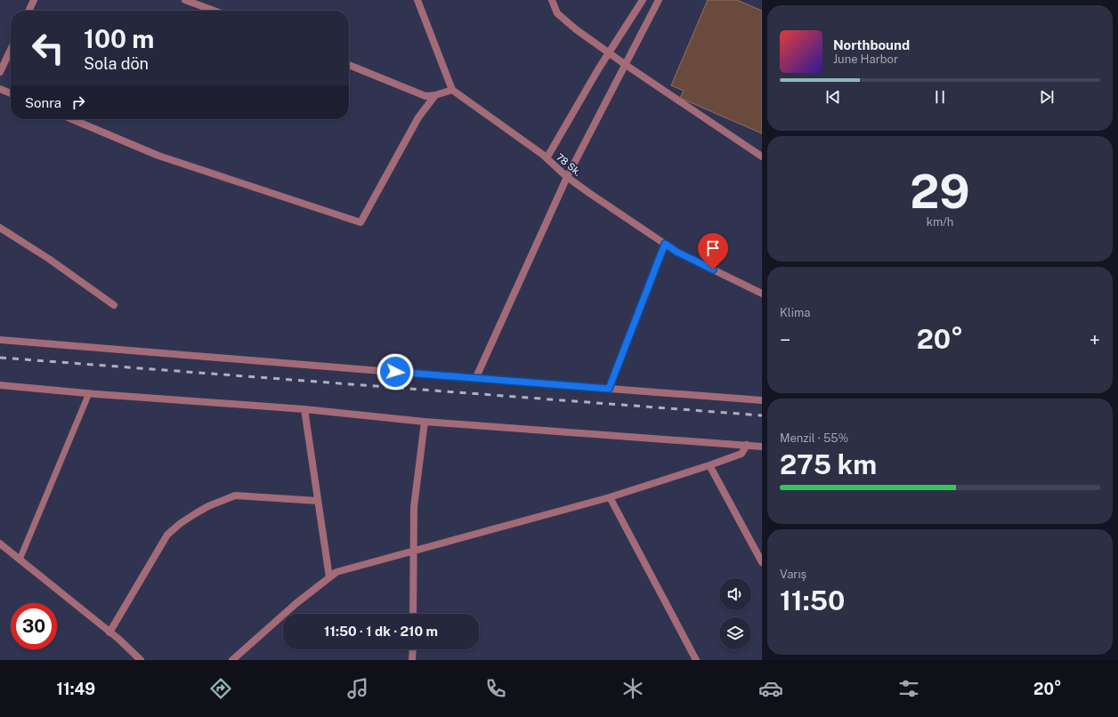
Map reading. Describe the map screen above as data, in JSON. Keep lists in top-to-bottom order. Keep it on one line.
{"streets":{"street":["78 Sk."]},"page":{"turn":["100 m","Sola dön"],"song":["Northbound","June Harbor"],"then":"Sonra","tile":[["29","km/h"],"Klima",["Menzil · 55%","275 km"],["Varış","11:50"]],"heat":["−","20°","+"],"limit":"30","trip":"11:50 · 1 dk · 210 m","tabs":["11:49","20°"]}}
